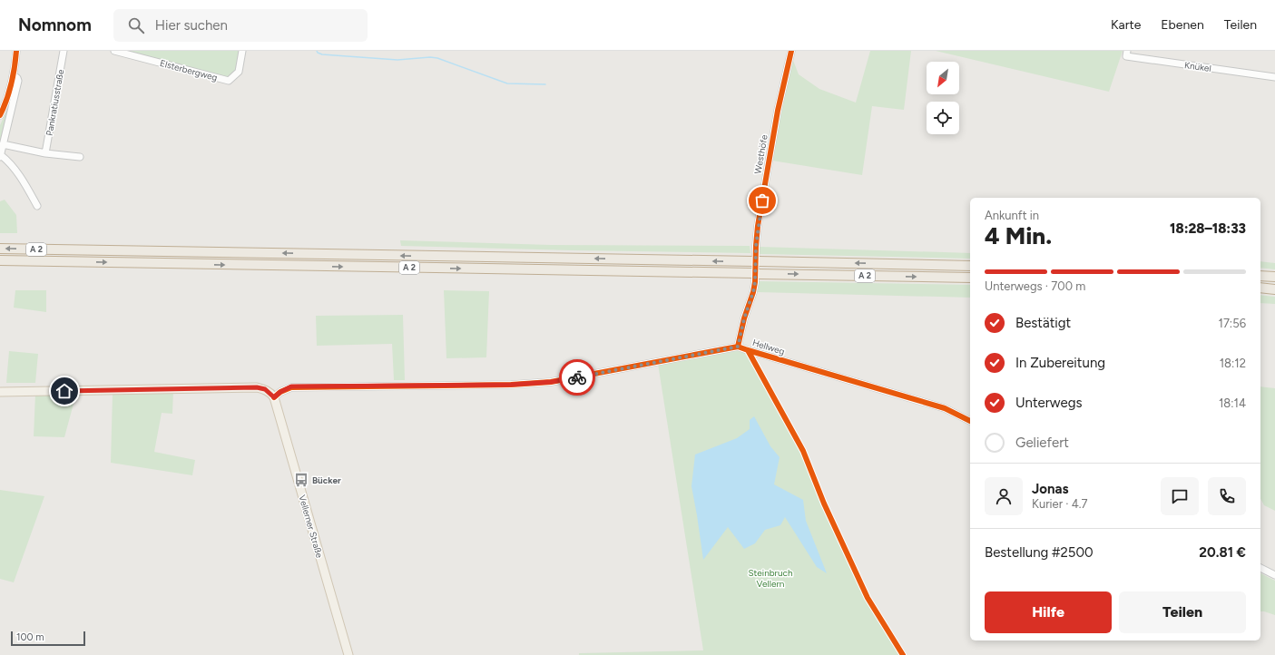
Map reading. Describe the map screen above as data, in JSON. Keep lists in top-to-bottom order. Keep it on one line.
{"streets":{"highway":["A 2"],"main road":["Vellerner Straße"],"street":["Knükel","Elsterbergweg","Pankratiusstraße","Westhöfe","Hellweg"]},"crossings":[["Westhöfe","Hellweg"],["Hellweg","Vellerner Straße"]],"parks":["Steinbruch Vellern"],"places":{"bus stop":["Bücker"]},"scale_bar":"100 m","north":"bottom left","page":{"header":"Nomnom","search":"Hier suchen","nav":["Karte","Ebenen","Teilen"],"heading":["4 Min.","Ankunft in","18:28–18:33"],"panel":["Jonas","Kurier · 4.7","Bestellung #2500","20.81 €"],"bar":"Unterwegs · 700 m","list":[["Bestätigt","17:56"],["In Zubereitung","18:12"],["Unterwegs","18:14"],"Geliefert"],"buttons":["Hilfe","Teilen"],"scale":"100 m"}}
